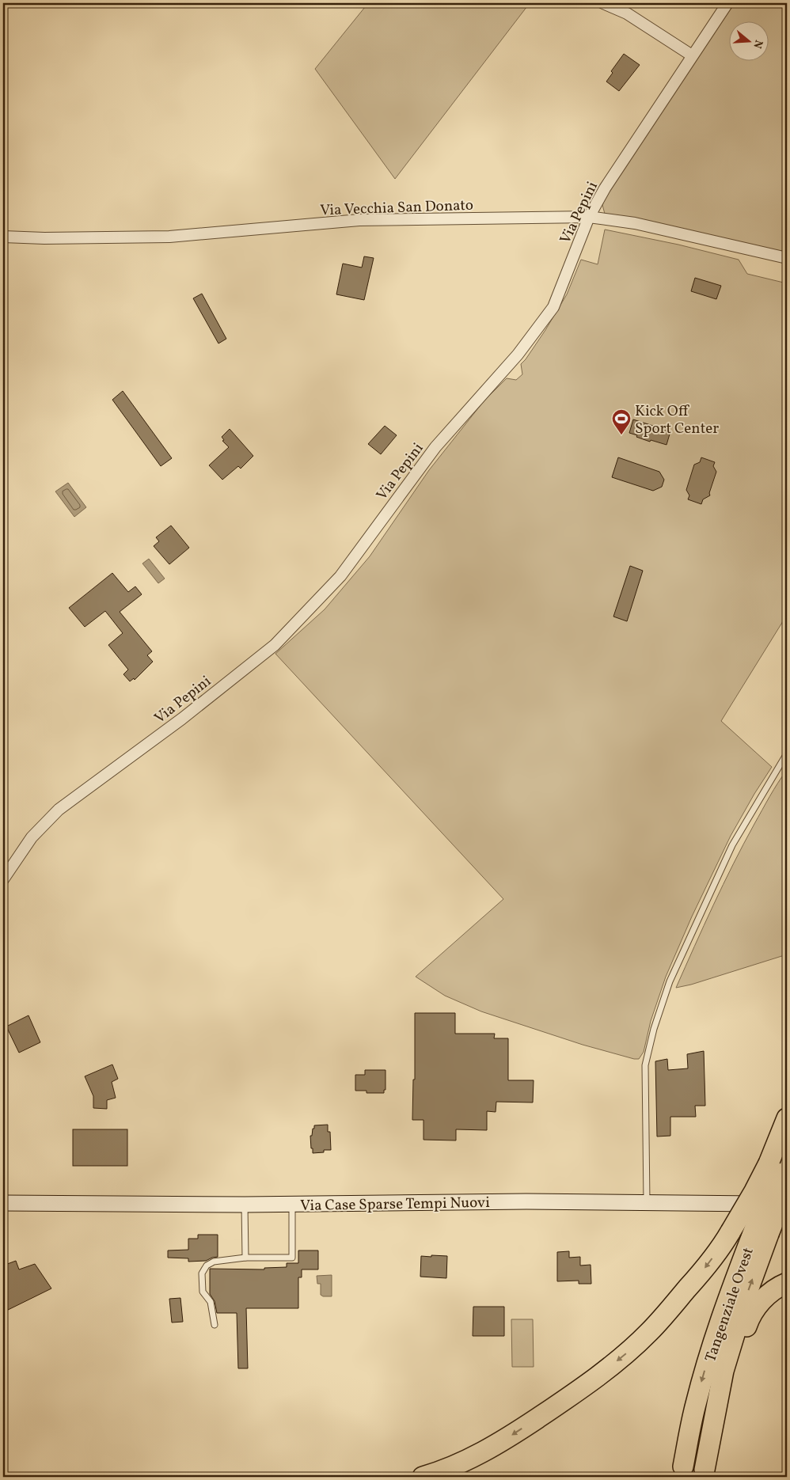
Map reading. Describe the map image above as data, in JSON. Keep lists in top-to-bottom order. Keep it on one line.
{"streets":{"highway":["Tangenziale Ovest"],"street":["Via Vecchia San Donato","Via Pepini","Via Case Sparse Tempi Nuovi"]},"crossings":[["Via Vecchia San Donato","Via Pepini"]],"places":{"sports":["Kick Off Sport Center"]},"north":"right"}
